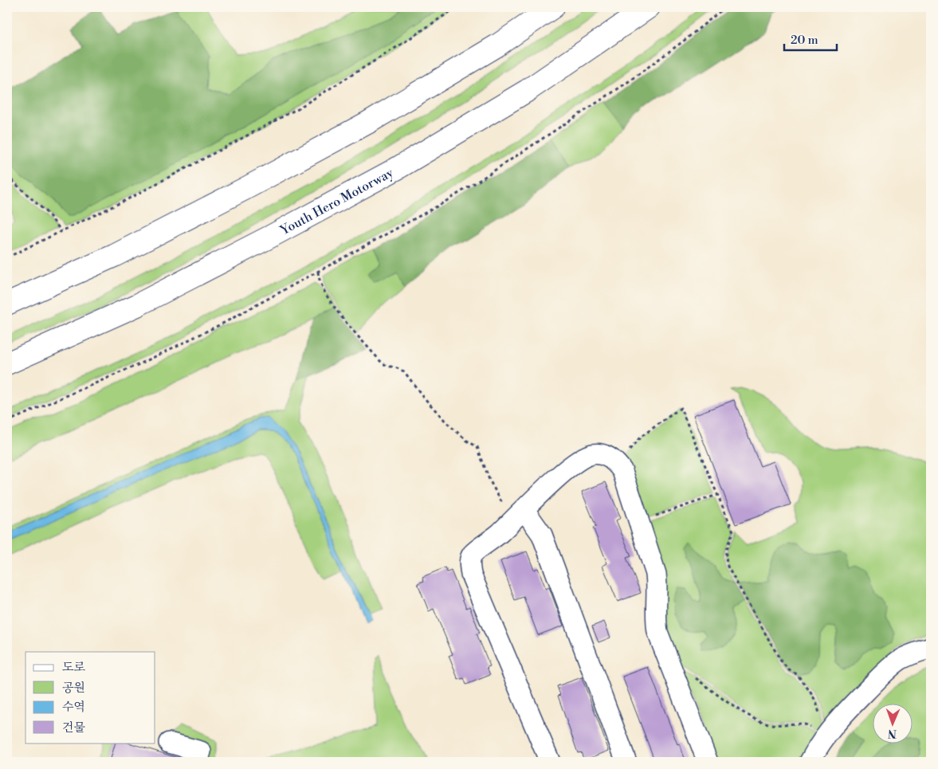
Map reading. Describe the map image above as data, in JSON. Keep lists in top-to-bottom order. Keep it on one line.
{"streets":{"highway":["Youth Hero Motorway"]},"legend":["도로","공원","수역","건물"],"scale_bar":"20 m","north":"bottom"}
